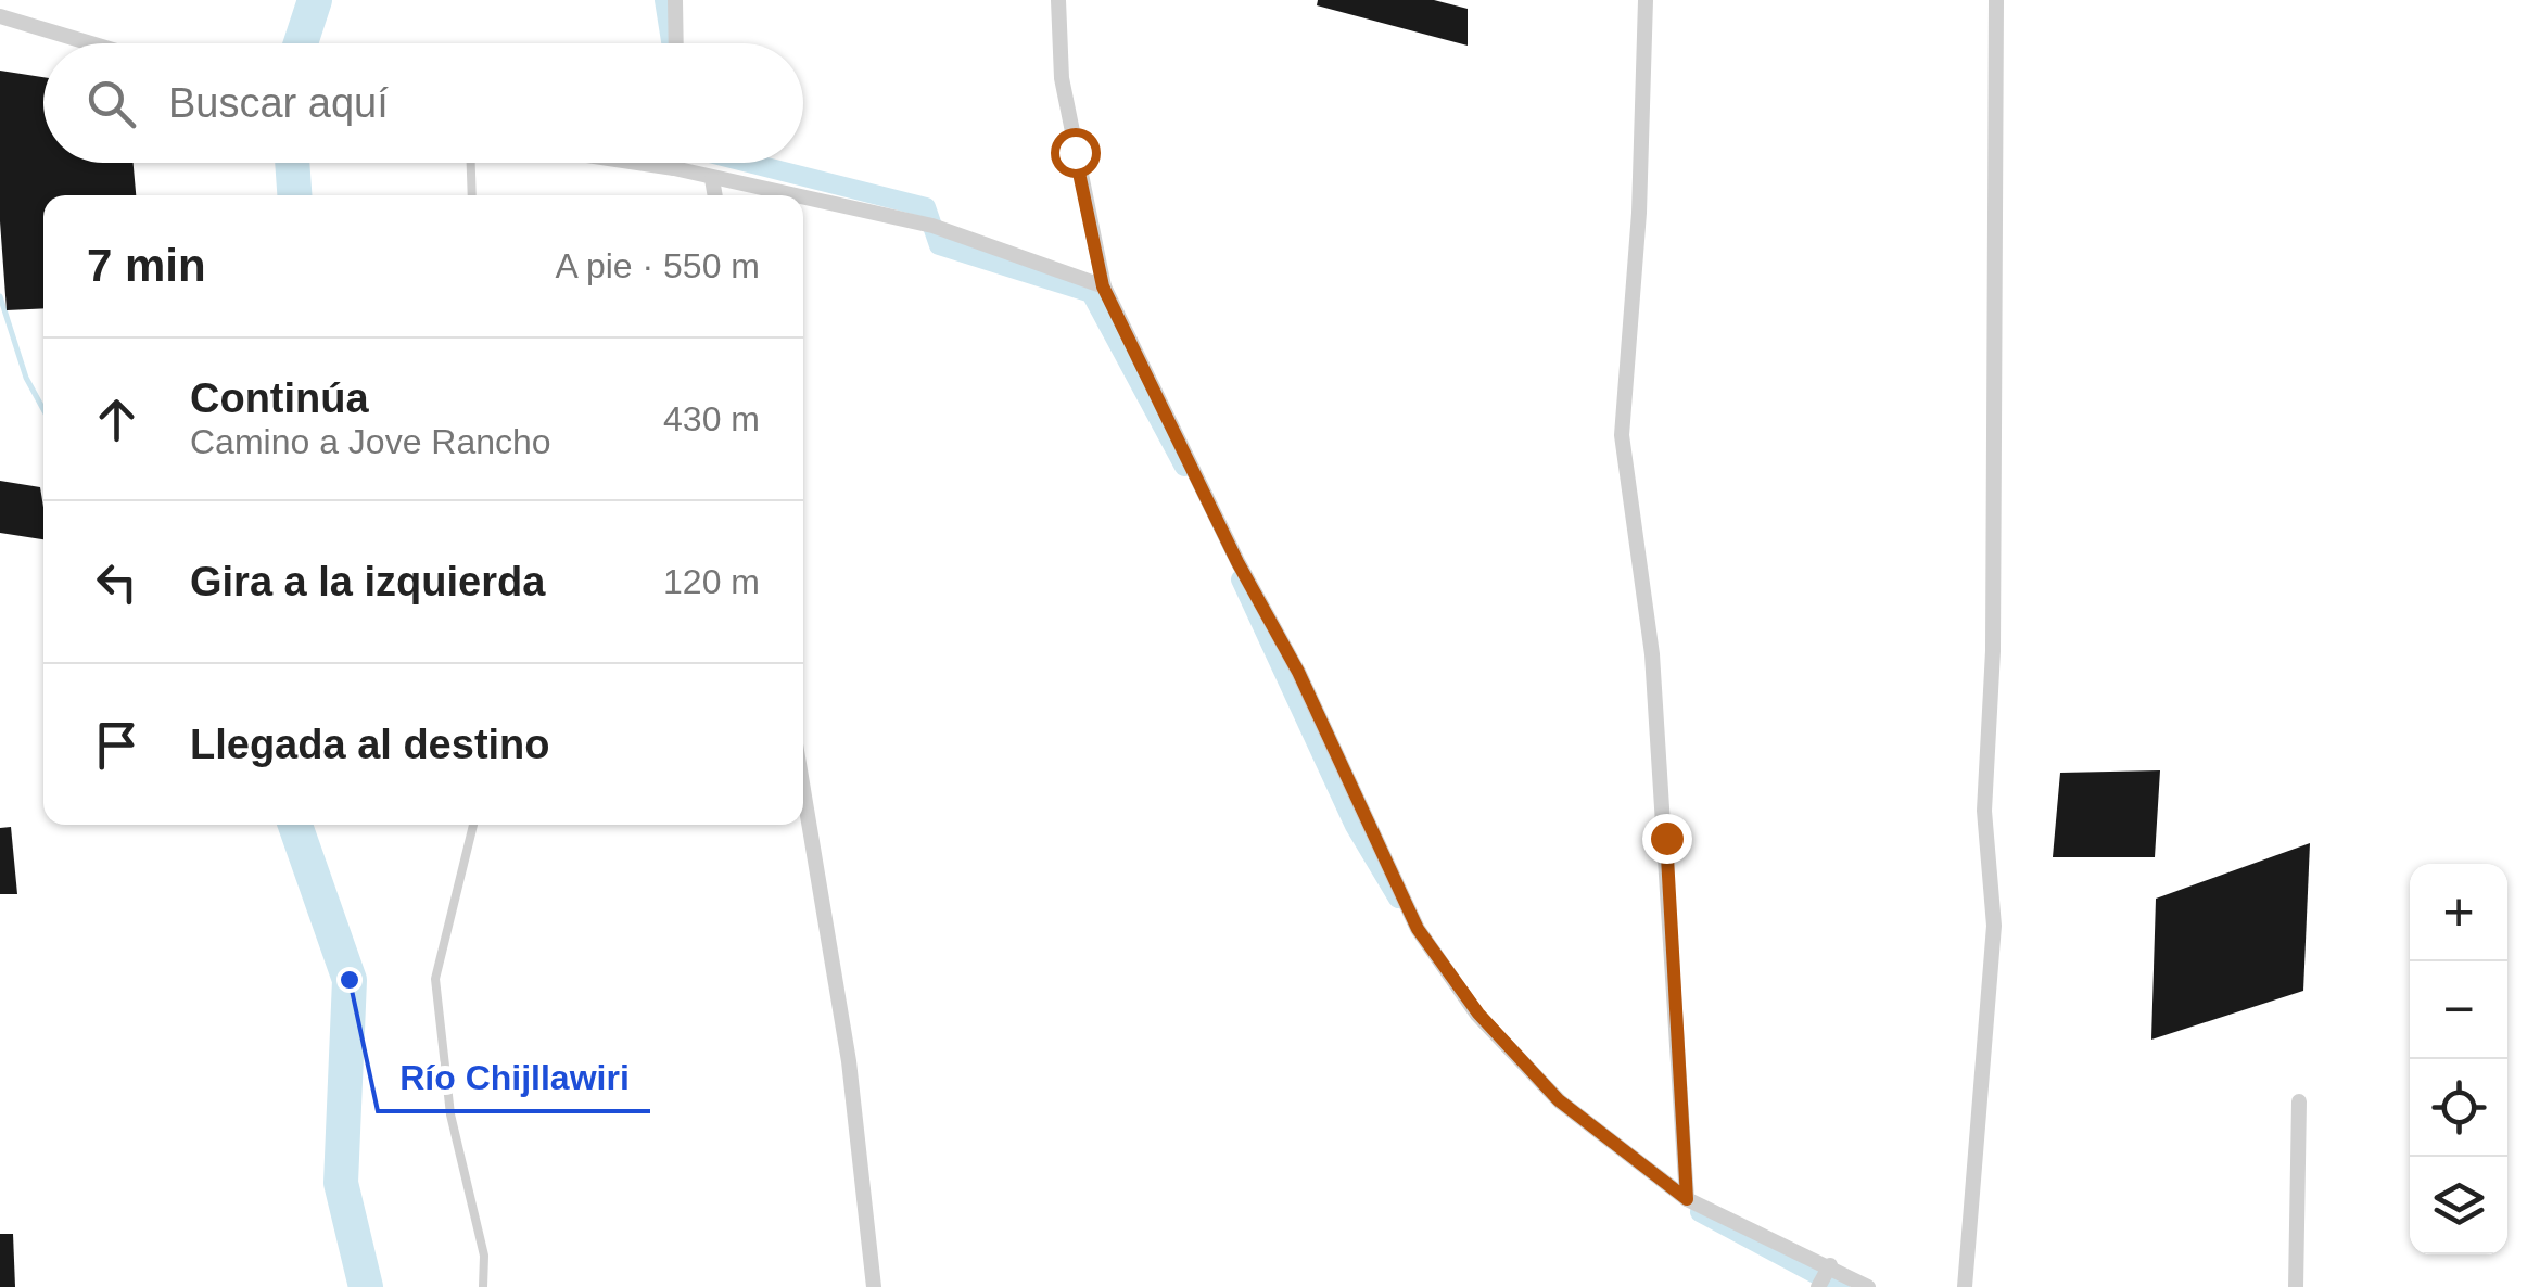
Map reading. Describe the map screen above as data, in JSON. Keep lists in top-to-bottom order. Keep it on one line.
{"places":["Río Chijllawiri"],"page":{"search":"Buscar aquí","heading":["7 min","A pie · 550 m"],"list":[["Continúa","Camino a Jove Rancho","430 m"],["Gira a la izquierda","120 m"],"Llegada al destino"],"map_buttons":["+","−"]}}
